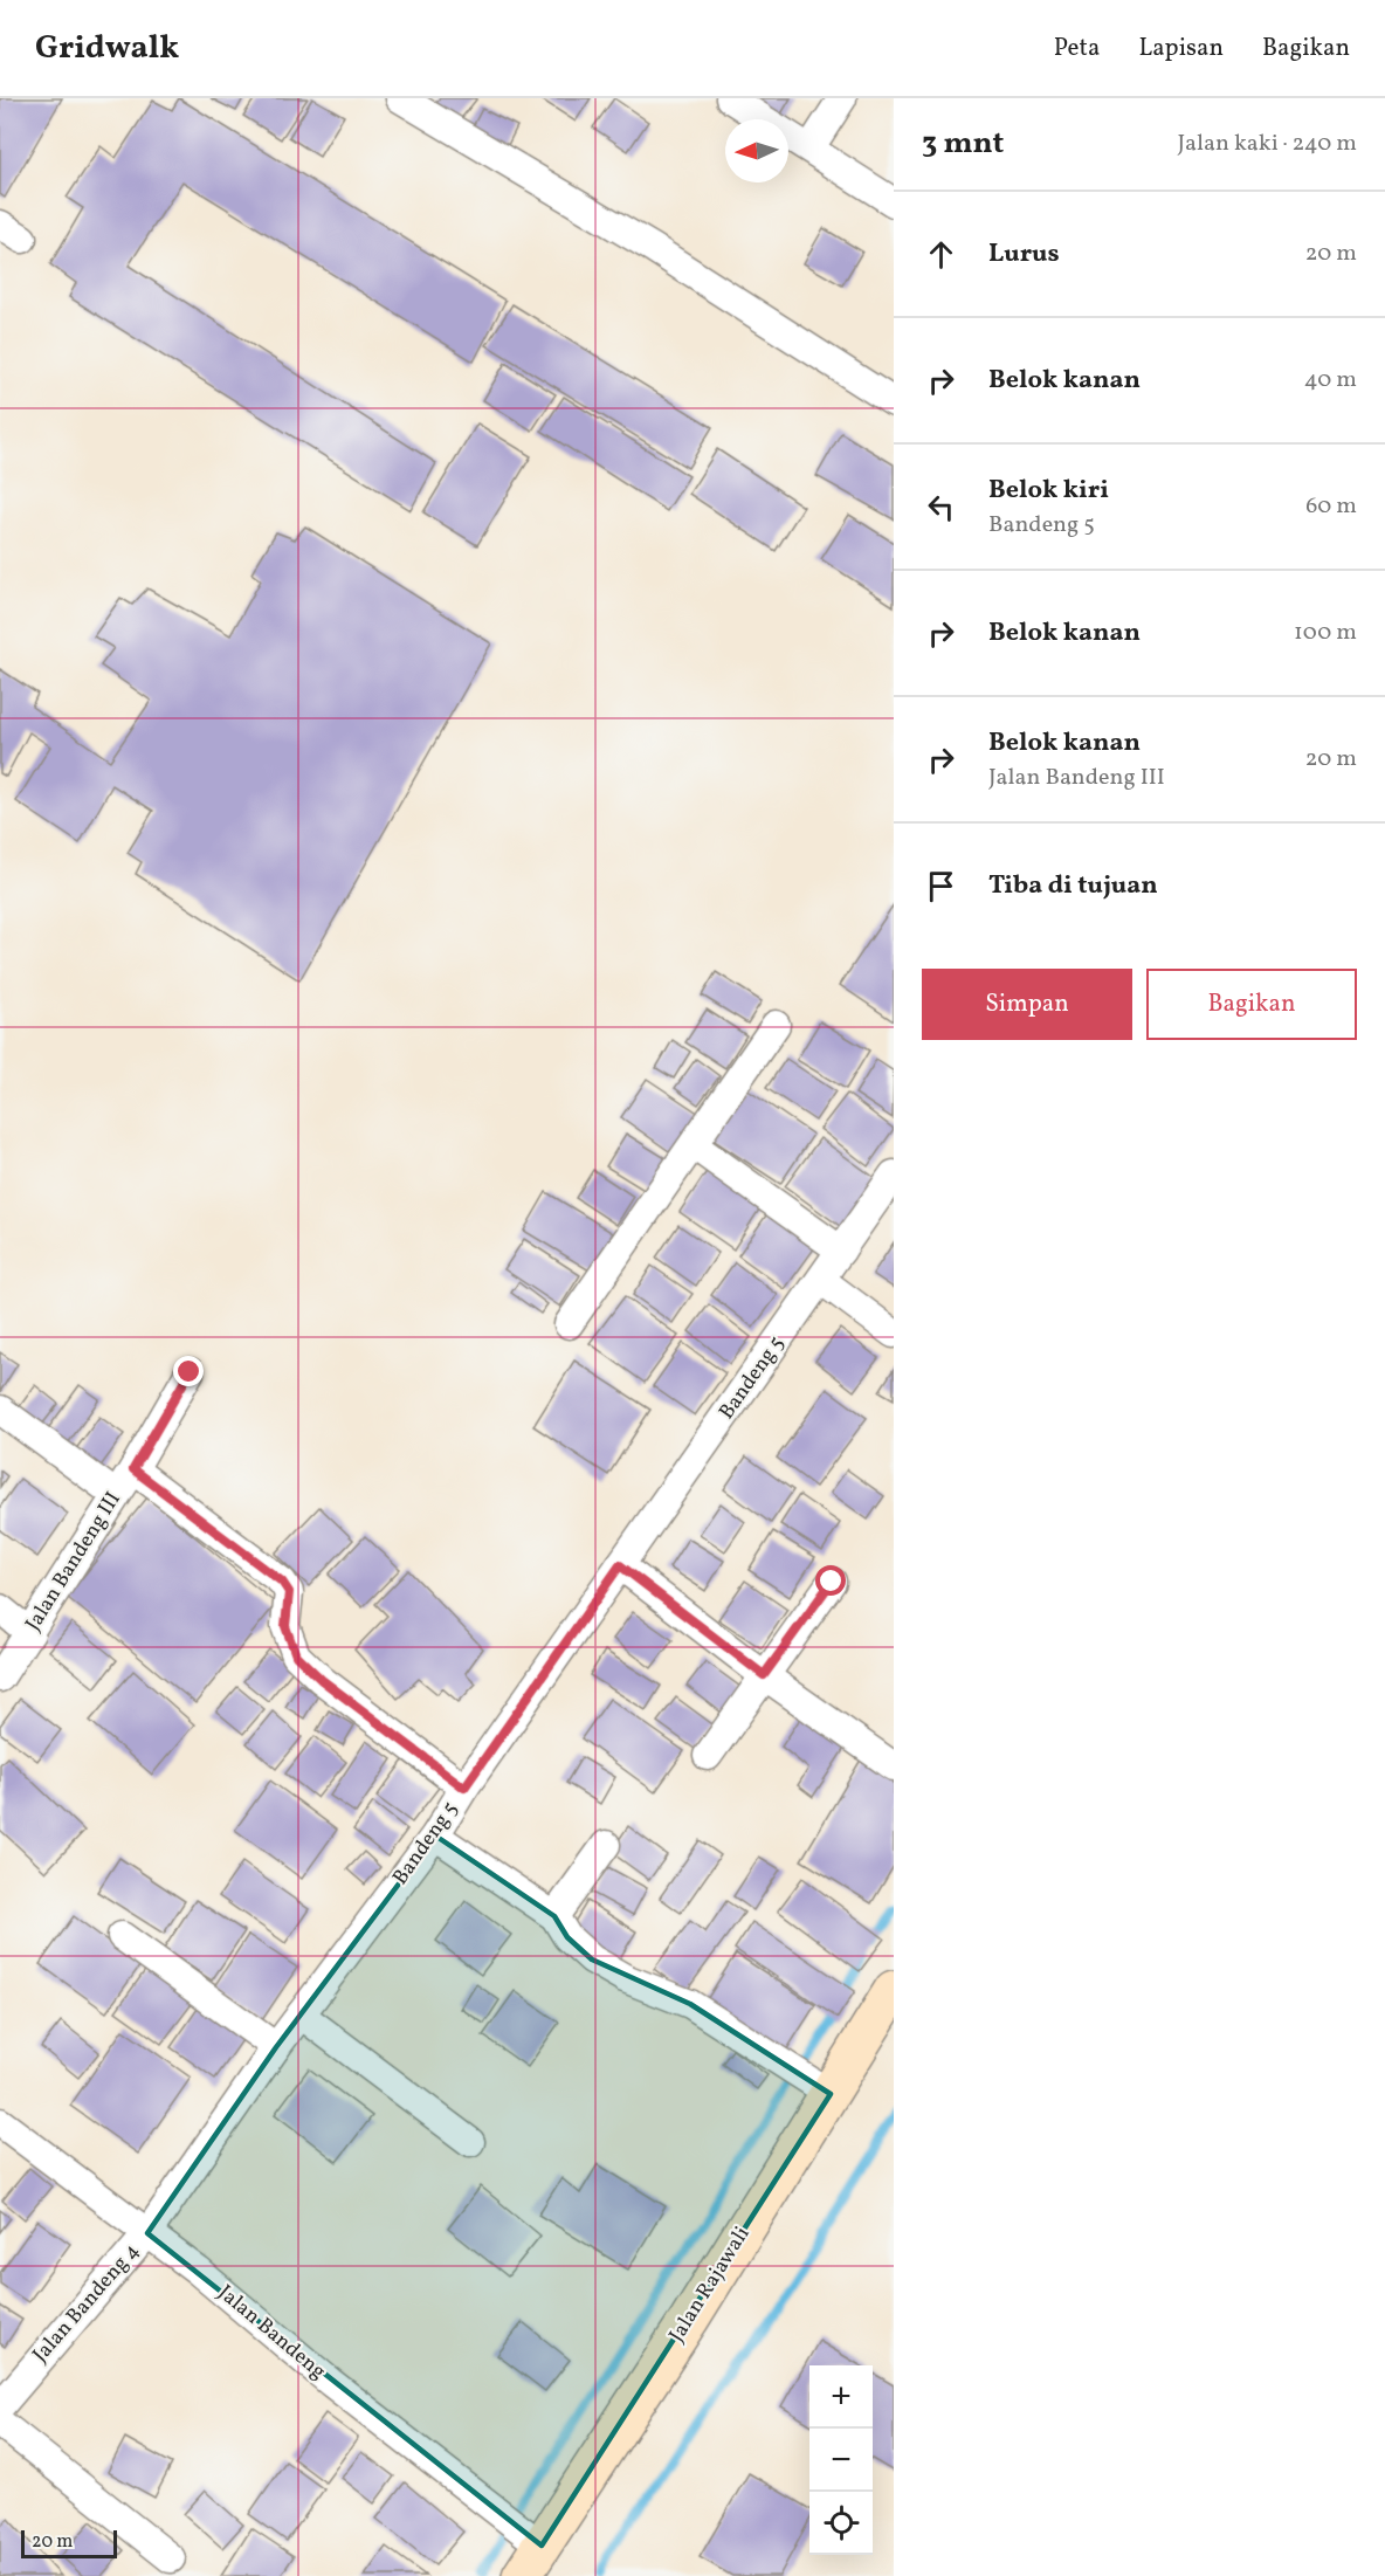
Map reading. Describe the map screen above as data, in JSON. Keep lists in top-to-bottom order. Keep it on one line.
{"streets":{"main road":["Jalan Rajawali"],"street":["Bandeng 5","Jalan Bandeng III","Jalan Bandeng 4","Jalan Bandeng"]},"crossings":[["Bandeng 5","Jalan Bandeng 4"],["Bandeng 5","Jalan Bandeng"],["Jalan Rajawali","Jalan Bandeng"],["Jalan Bandeng 4","Jalan Bandeng"]],"scale_bar":"20 m","north":"left","page":{"header":"Gridwalk","nav":["Peta","Lapisan","Bagikan"],"heading":["3 mnt","Jalan kaki · 240 m"],"list":[["Lurus","20 m"],["Belok kanan","40 m"],["Belok kiri","Bandeng 5","60 m"],["Belok kanan","100 m"],["Belok kanan","Jalan Bandeng III","20 m"],"Tiba di tujuan"],"buttons":["Simpan","Bagikan"],"map_buttons":["+","−"],"scale":"20 m"}}
